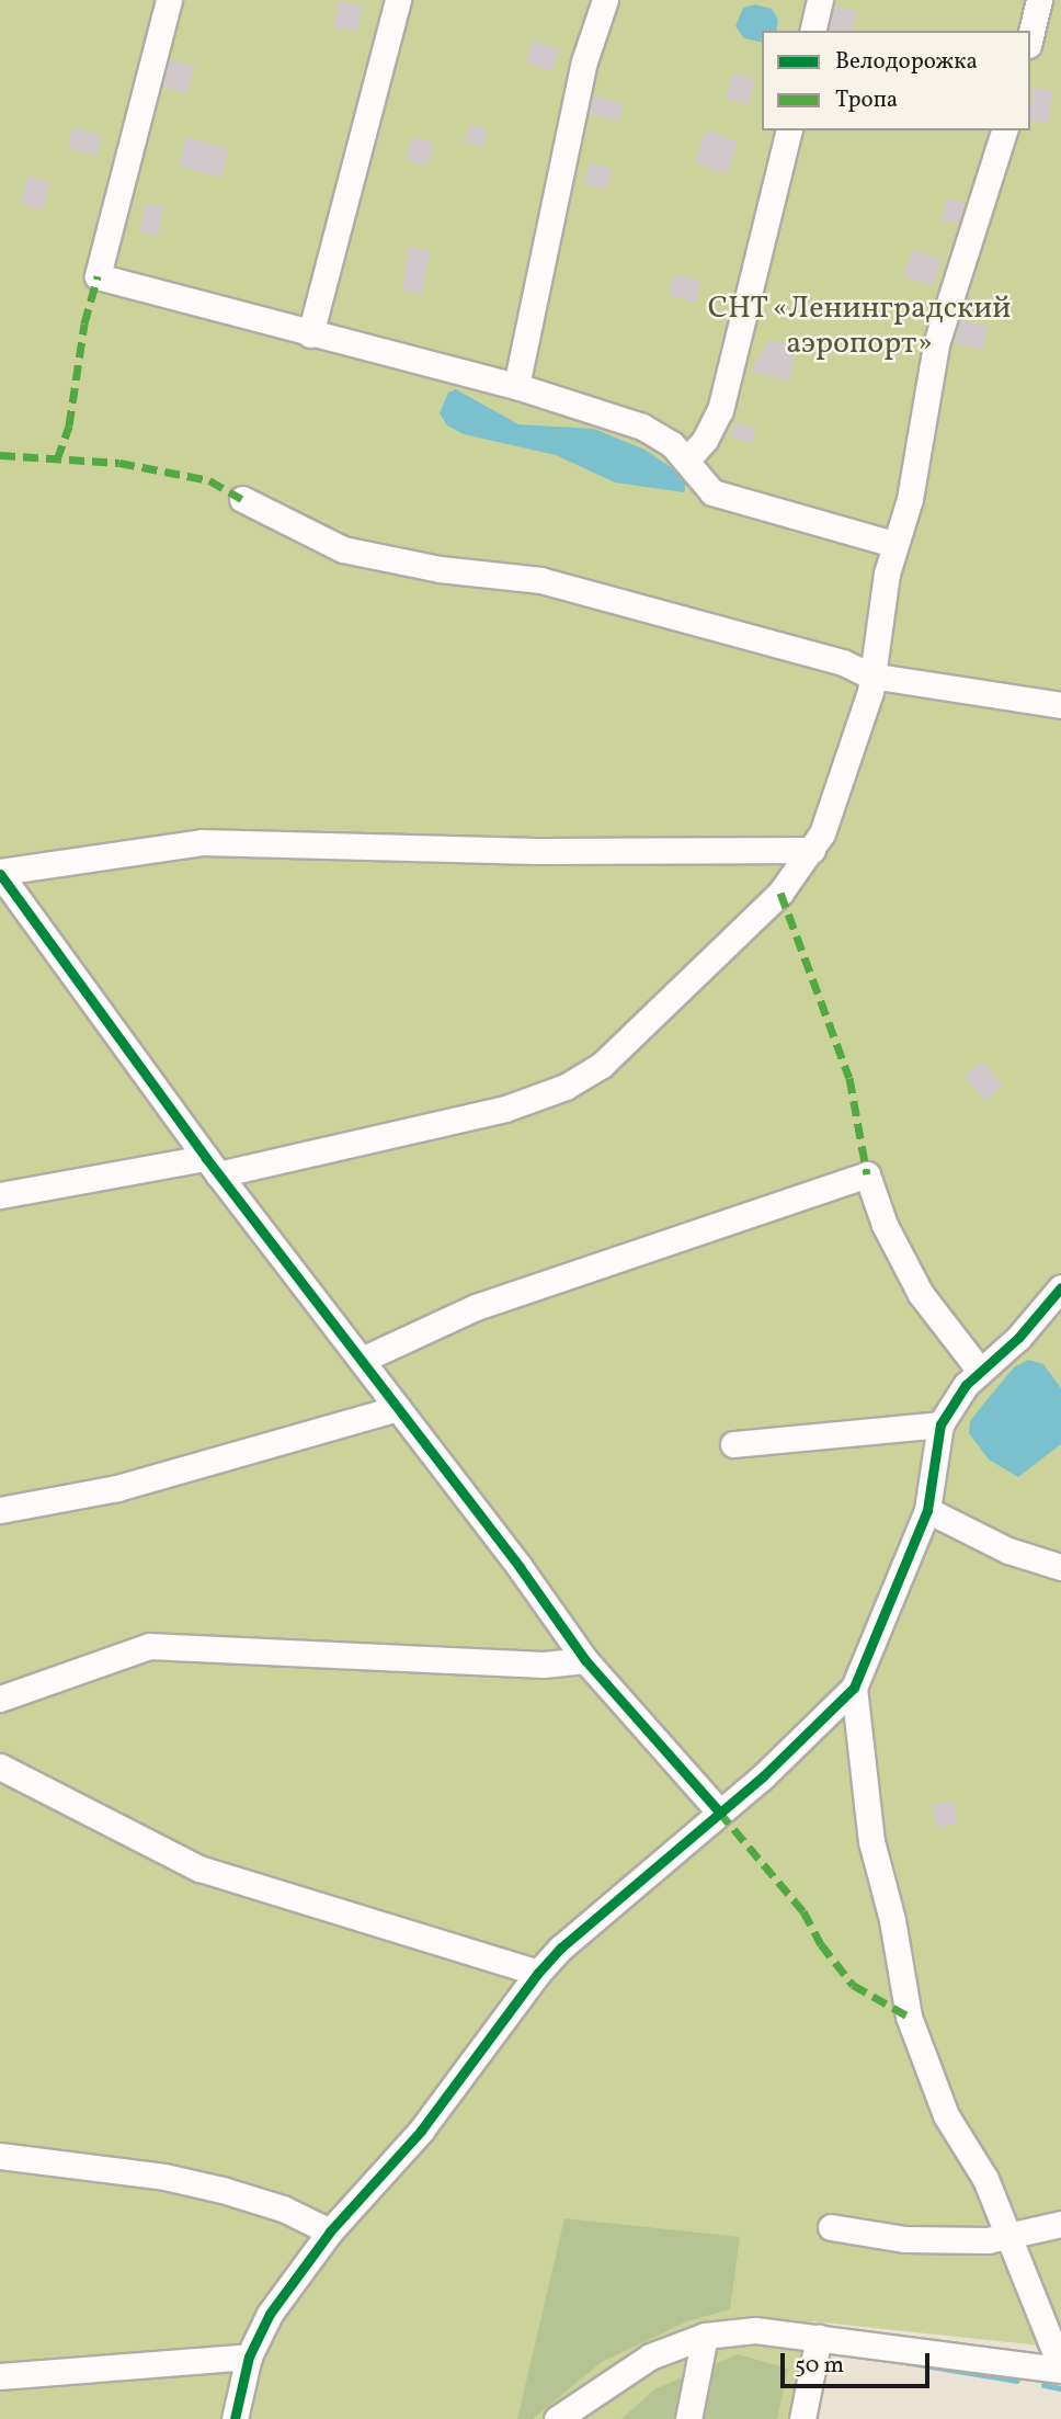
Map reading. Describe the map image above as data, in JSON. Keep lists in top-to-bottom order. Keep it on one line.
{"parks":["СНТ «Ленинградский аэропорт»"],"legend":["Велодорожка","Тропа"],"scale_bar":"50 m"}
